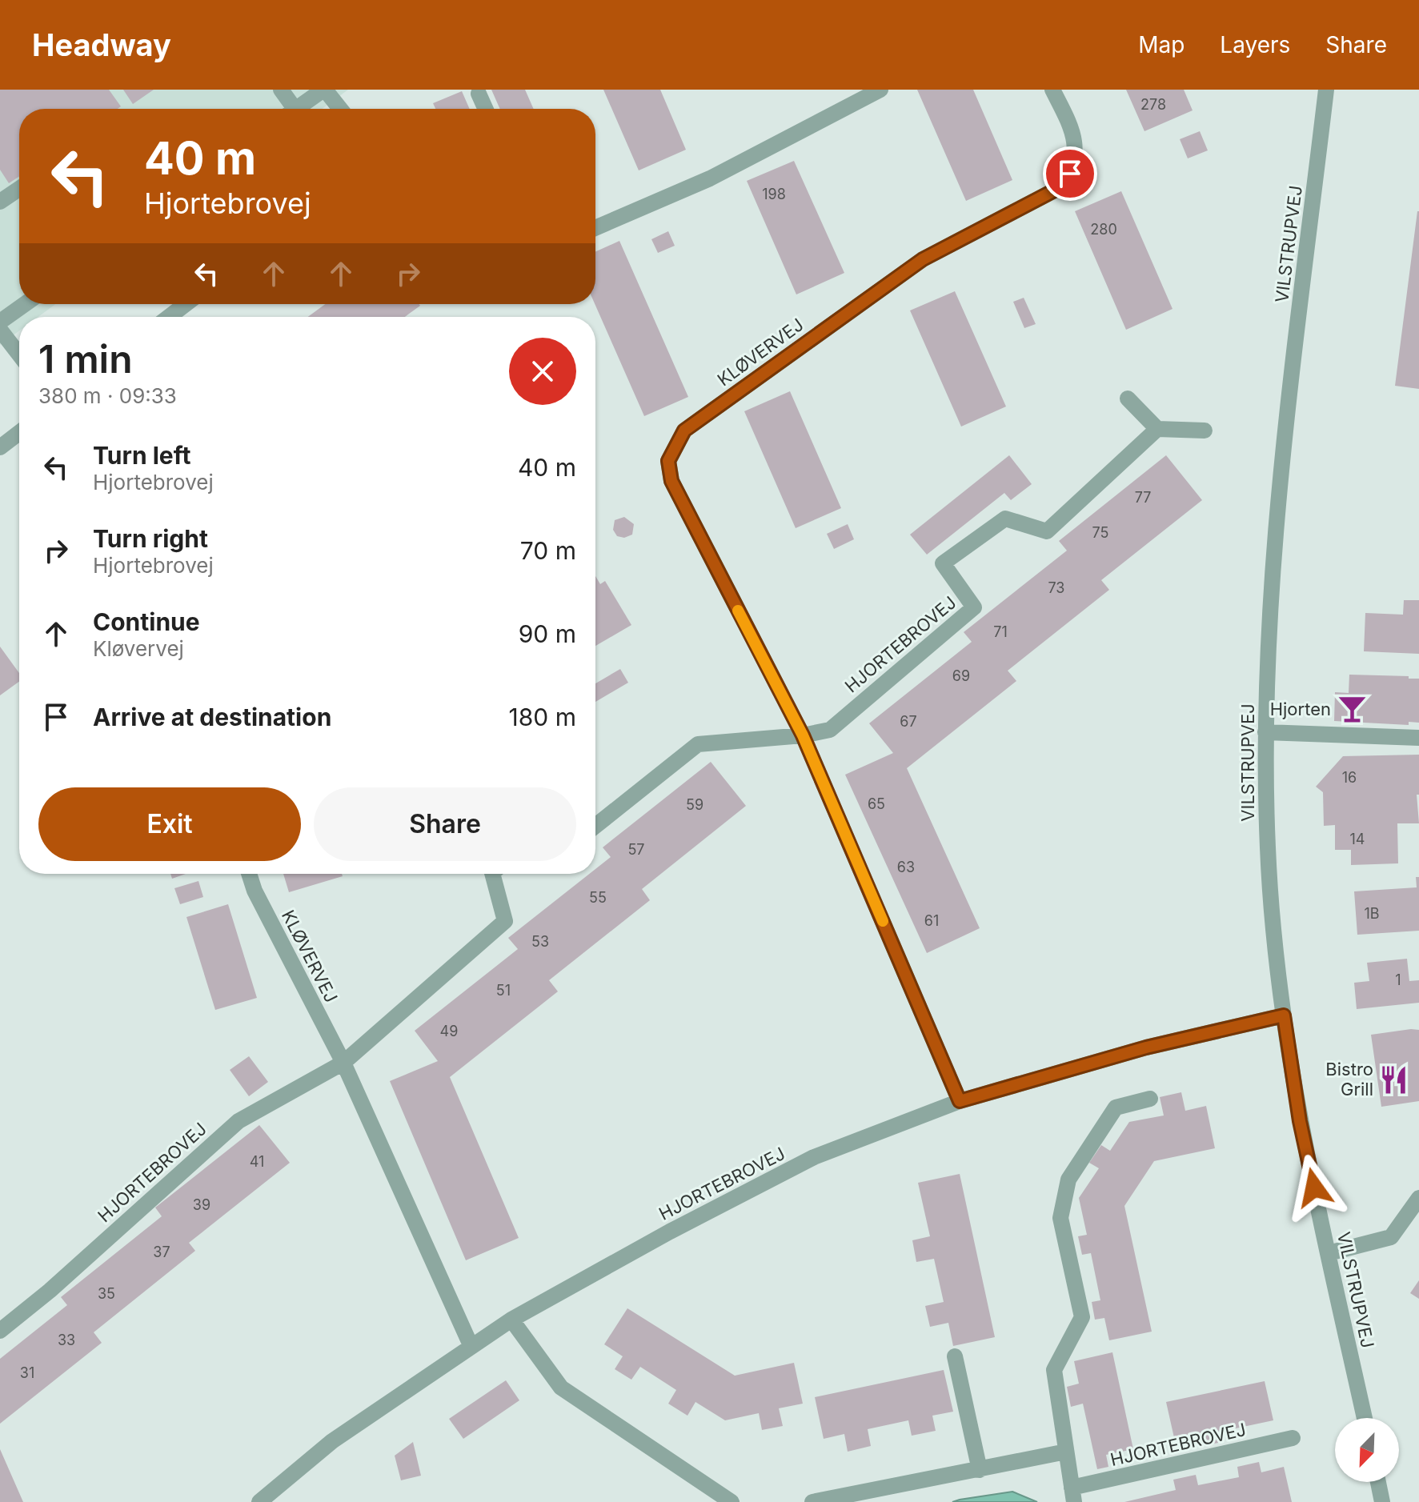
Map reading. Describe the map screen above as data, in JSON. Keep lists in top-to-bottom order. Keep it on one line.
{"streets":{"street":["VILSTRUPVEJ","KLØVERVEJ","HJORTEBROVEJ"]},"crossings":[["VILSTRUPVEJ","HJORTEBROVEJ"],["KLØVERVEJ","HJORTEBROVEJ"]],"places":{"bar":["Hjorten"],"restaurant":["Bistro Grill"]},"house_numbers":["278","198","280","77","75","73","71","69","67","16","65","59","14","57","63","55","1B","61","53","1","51","49","41","39","37","35","33","31"],"north":"bottom left","page":{"header":"Headway","nav":["Map","Layers","Share"],"turn":["40 m","Hjortebrovej"],"heading":["1 min","380 m · 09:33"],"list":[{"name":"Turn left","note":"Hjortebrovej","value":"40 m"},{"name":"Turn right","note":"Hjortebrovej","value":"70 m"},{"name":"Continue","note":"Kløvervej","value":"90 m"},{"name":"Arrive at destination","value":"180 m"}],"buttons":["Exit","Share"]}}
